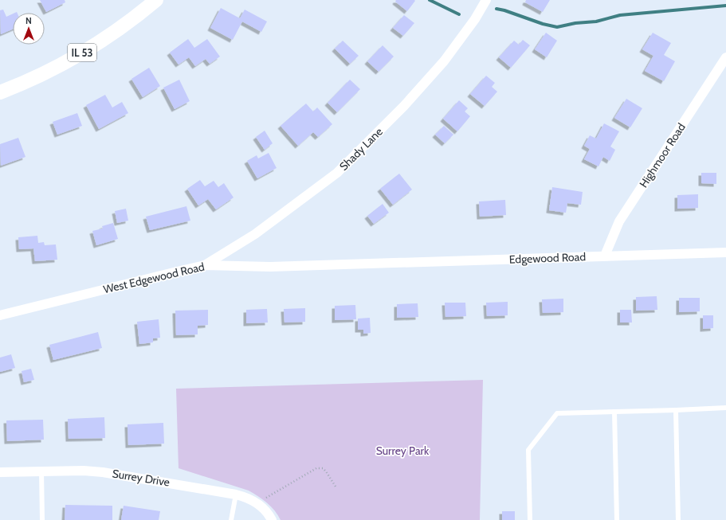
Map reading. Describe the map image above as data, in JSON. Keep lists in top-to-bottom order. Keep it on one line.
{"streets":{"main road":["IL 53"],"street":["Shady Lane","Highmoor Road","Edgewood Road","West Edgewood Road","Surrey Drive"]},"crossings":[["Shady Lane","West Edgewood Road"],["Highmoor Road","Edgewood Road"],["Edgewood Road","West Edgewood Road"]],"parks":["Surrey Park"],"north":"top"}
